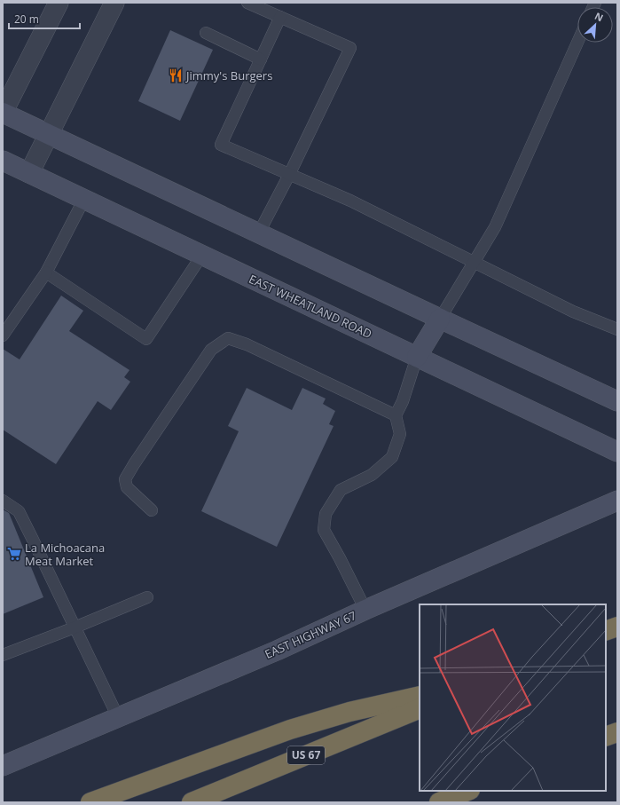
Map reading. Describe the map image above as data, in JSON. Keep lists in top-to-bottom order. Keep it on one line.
{"streets":{"highway":["US 67"],"main road":["EAST WHEATLAND ROAD","EAST HIGHWAY 67"]},"places":{"restaurant":["Jimmy's Burgers"],"supermarket":["La Michoacana Meat Market"]},"scale_bar":"20 m","north":"top right"}
